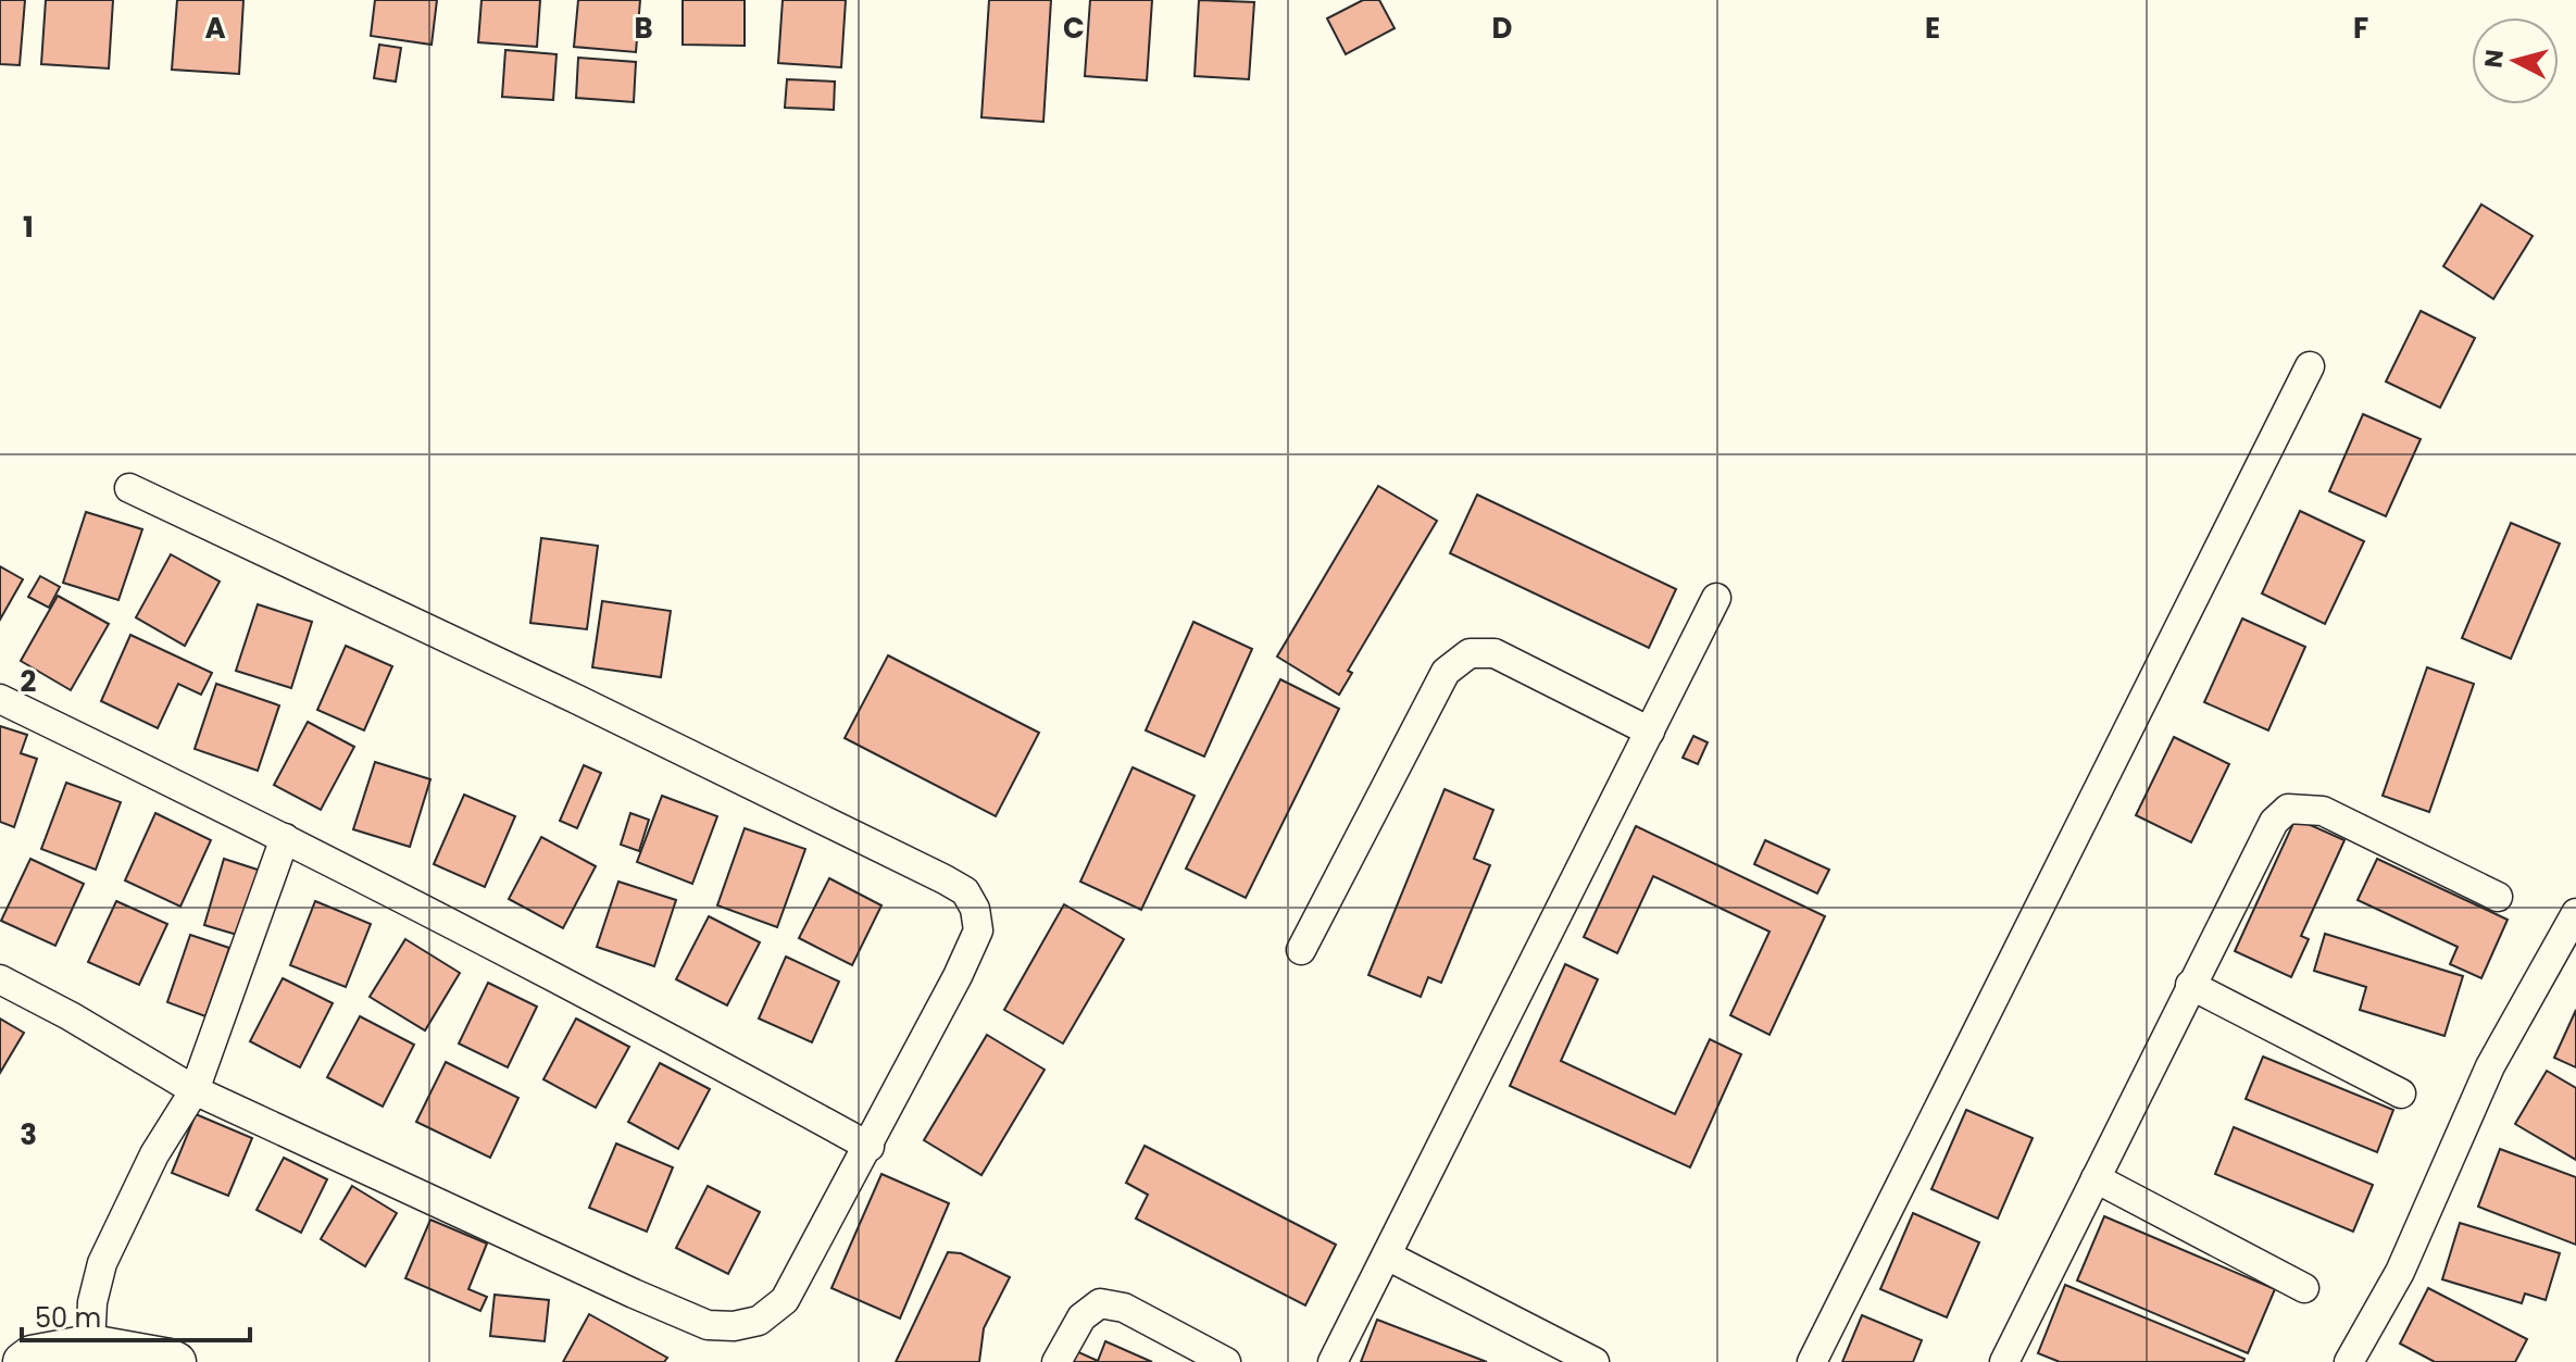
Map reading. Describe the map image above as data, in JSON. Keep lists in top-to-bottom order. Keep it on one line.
{"scale_bar":"50 m","north":"left","grid":{"columns":["A","B","C","D","E","F"],"rows":["1","2","3"]}}
